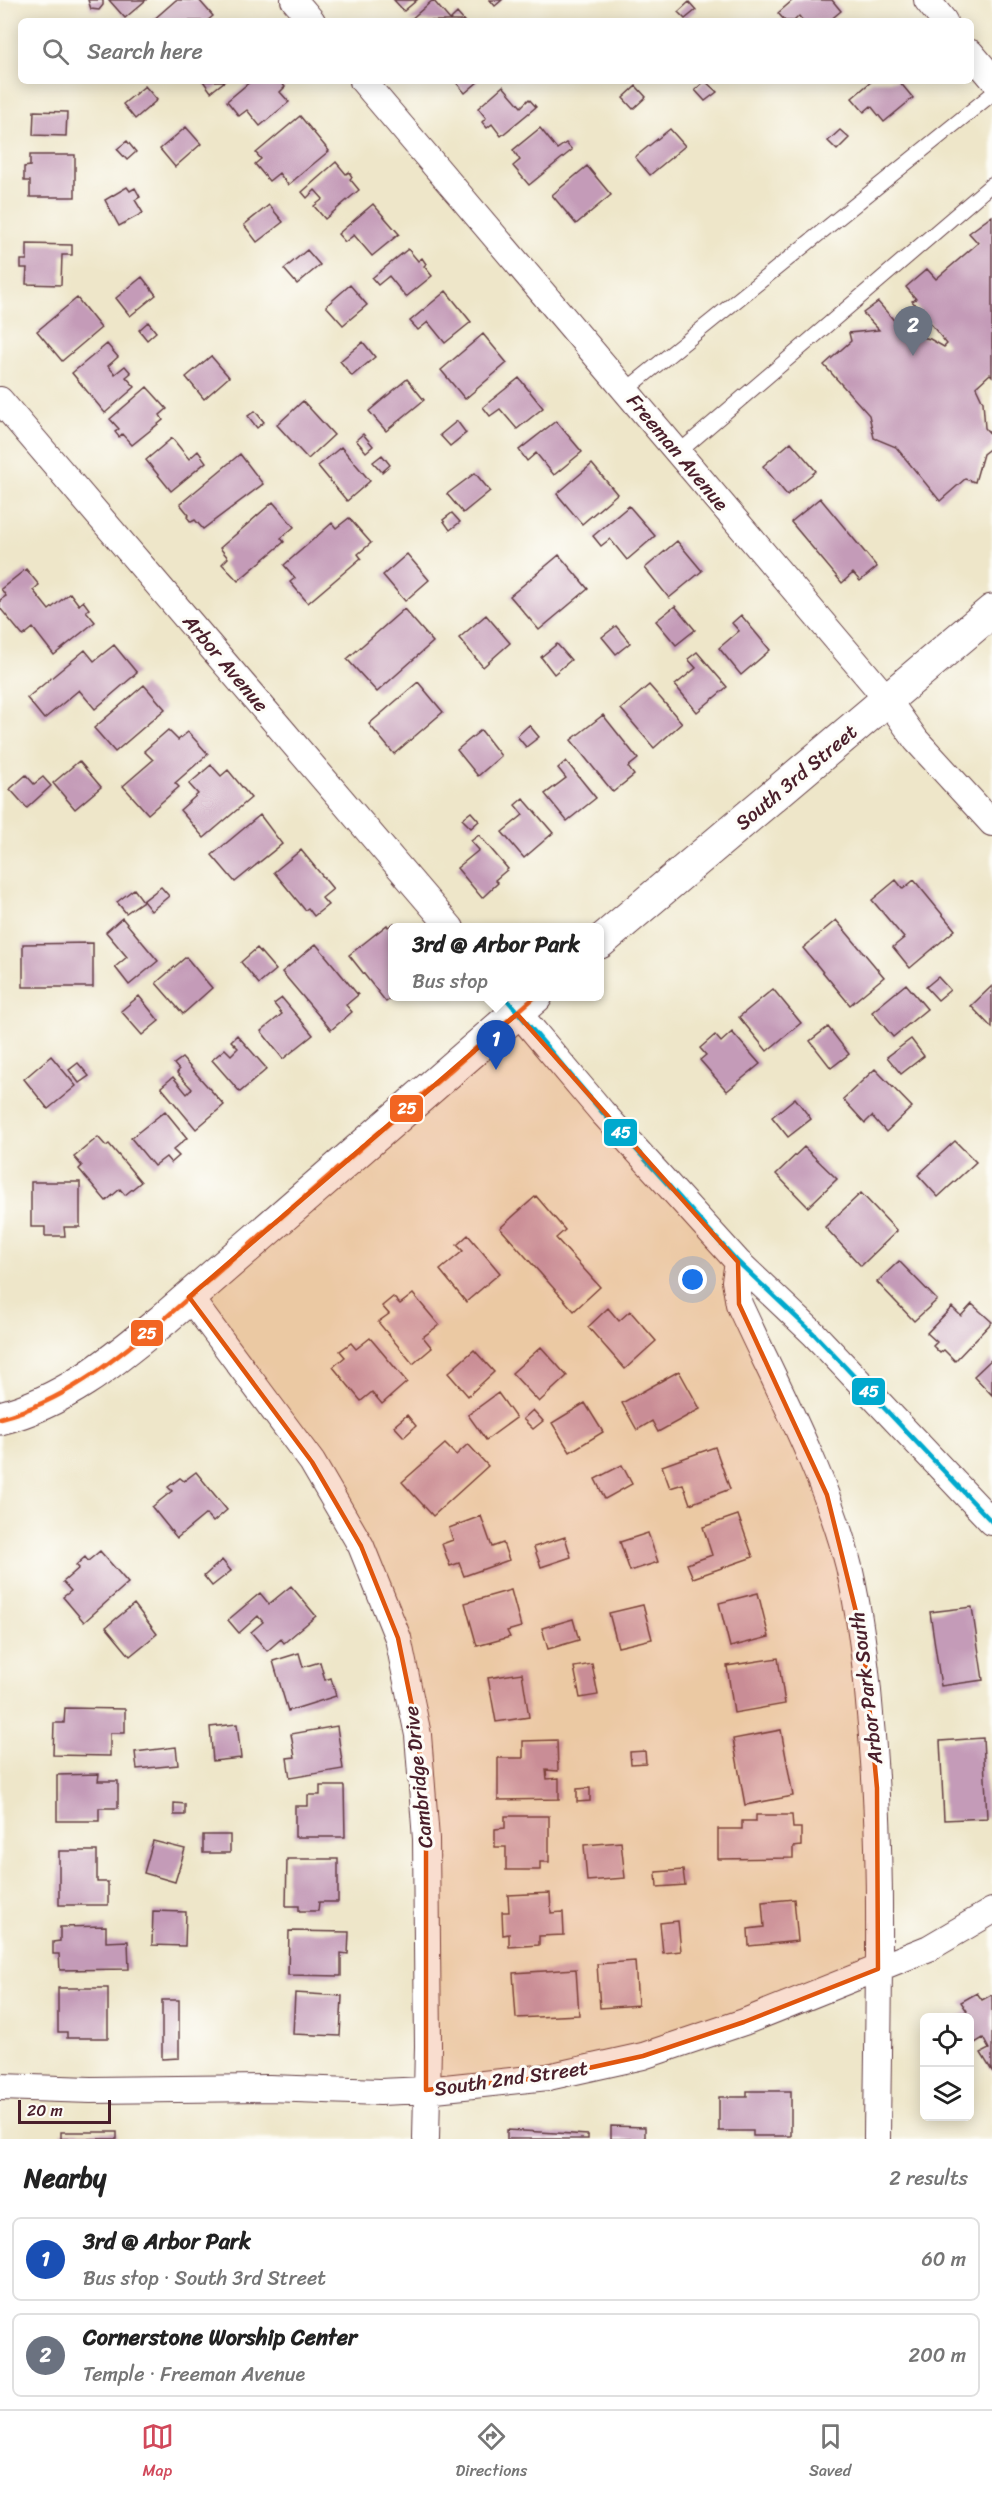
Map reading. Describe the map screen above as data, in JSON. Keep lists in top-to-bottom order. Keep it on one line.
{"streets":{"street":["Freeman Avenue","Arbor Avenue","South 3rd Street","Arbor Park South","Cambridge Drive","South 2nd Street"]},"crossings":[["Freeman Avenue","South 3rd Street"],["Arbor Park South","South 2nd Street"],["Cambridge Drive","South 2nd Street"]],"lines":["transit line 45","transit line 25"],"scale_bar":"20 m","page":{"search":"Search here","pins":["2","1"],"popup":["3rd @ Arbor Park","Bus stop"],"scale":"20 m","heading":["Nearby","2 results"],"list":[{"mark":"1","name":"3rd @ Arbor Park","note":"Bus stop · South 3rd Street","value":"60 m"},{"mark":"2","name":"Cornerstone Worship Center","note":"Temple · Freeman Avenue","value":"200 m"}],"nav":["Map","Directions","Saved"]}}
